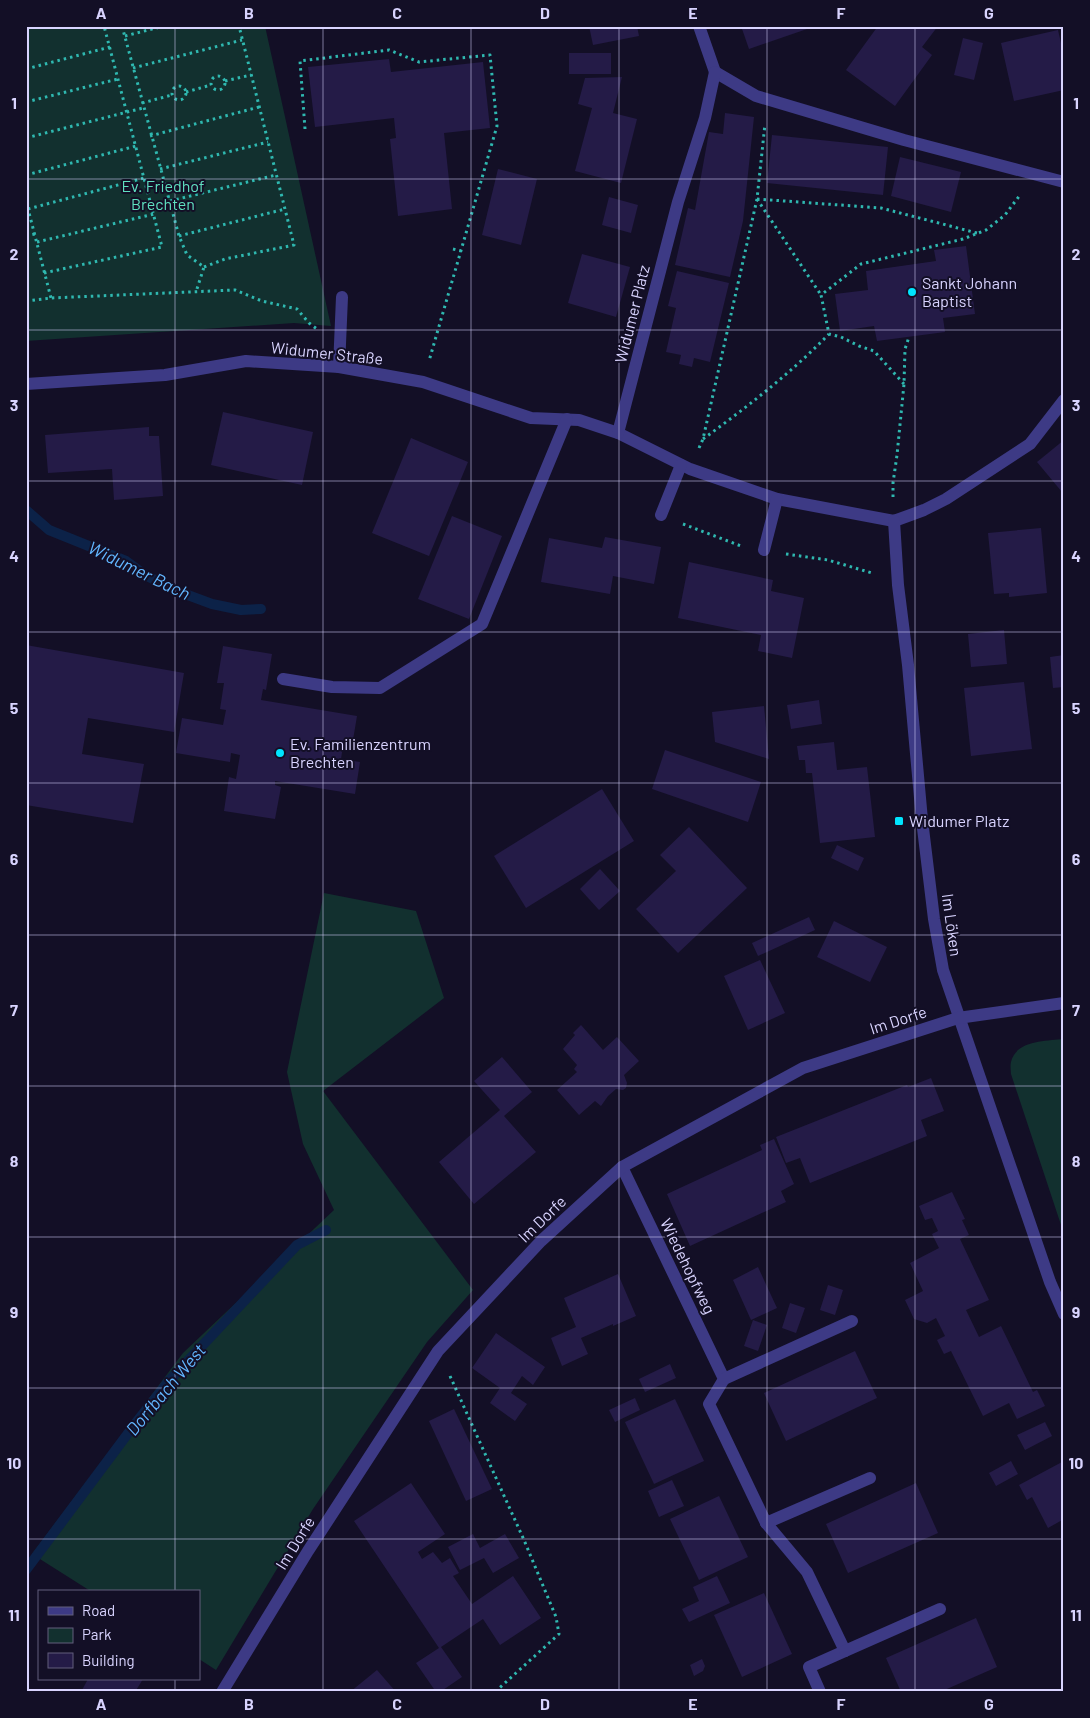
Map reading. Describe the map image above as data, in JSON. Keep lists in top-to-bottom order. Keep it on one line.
{"streets":{"street":["Widumer Platz","Widumer Straße","Im Löken","Im Dorfe","Wiedehopfweg"]},"crossings":[["Widumer Platz","Widumer Straße"],["Im Löken","Im Dorfe"],["Im Dorfe","Wiedehopfweg"]],"water":["Widumer Bach","Dorfbach West"],"parks":["Ev. Friedhof Brechten"],"places":{"other":["Sankt Johann Baptist","Ev. Familienzentrum Brechten"],"transit":["Widumer Platz"]},"legend":["Road","Park","Building"],"grid":{"columns":["A","B","C","D","E","F","G"],"rows":["1","2","3","4","5","6","7","8","9","10","11"]}}
